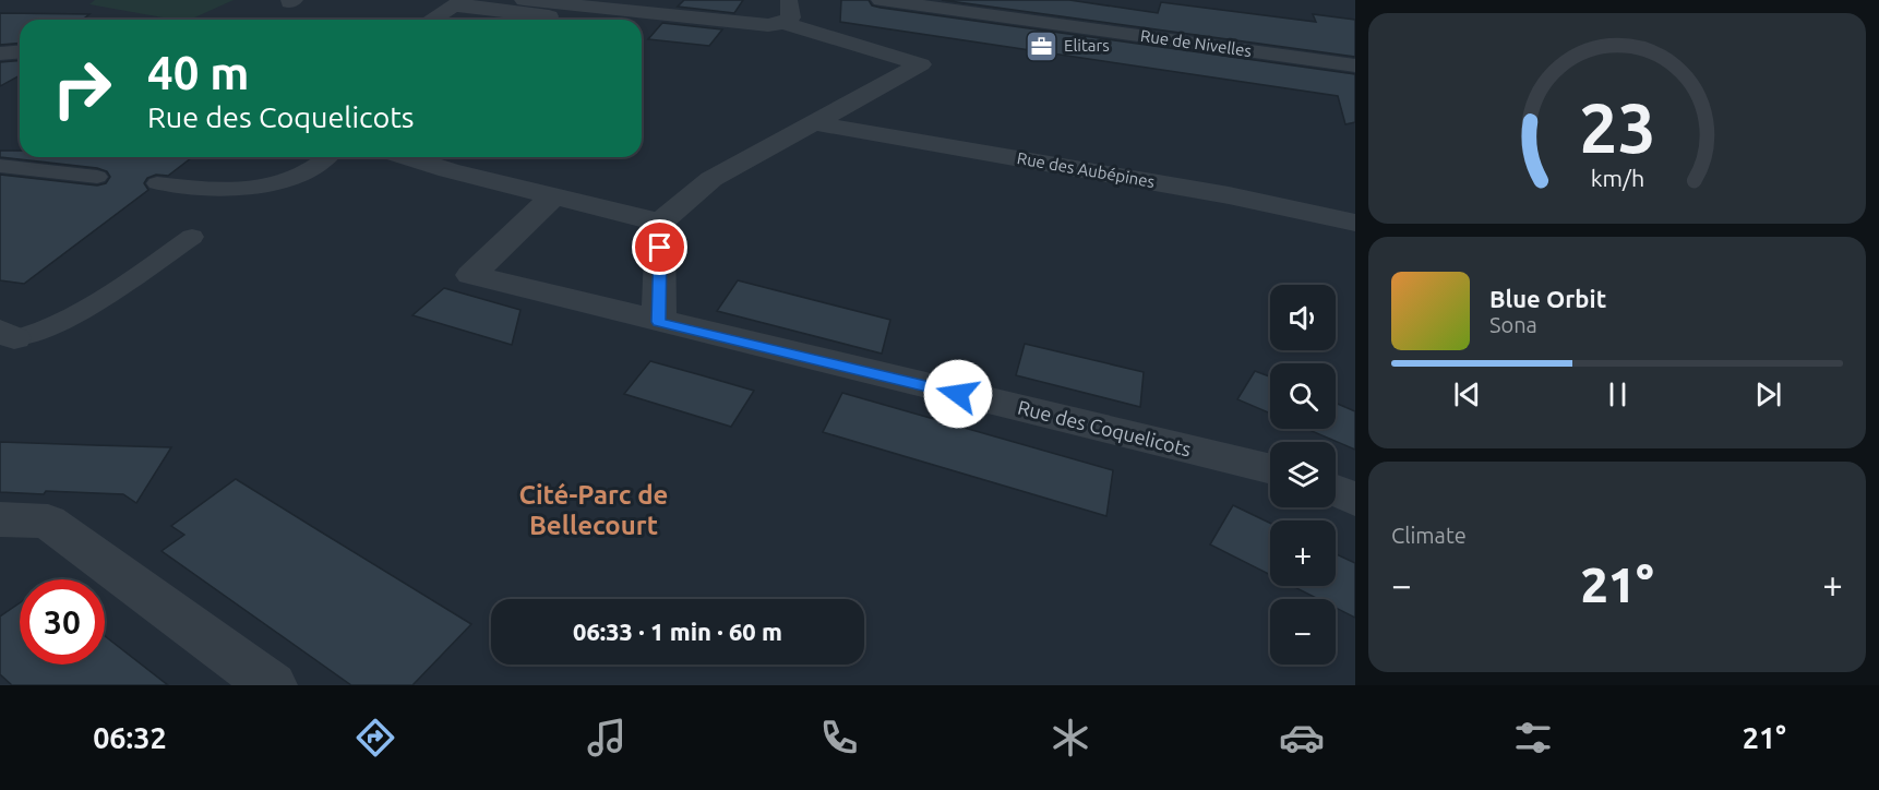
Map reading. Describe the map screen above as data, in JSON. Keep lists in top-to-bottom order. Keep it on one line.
{"streets":{"street":["Rue de Nivelles","Rue des Aubépines","Rue des Coquelicots"]},"districts":["Cité-Parc de Bellecourt"],"places":{"office":["Elitars"]},"page":{"turn":["40 m","Rue des Coquelicots"],"song":["Blue Orbit","Sona"],"map_buttons":["+","−"],"tile":"Climate","heat":["−","21°","+"],"limit":"30","trip":"06:33 · 1 min · 60 m","tabs":["06:32","21°"],"gauge":["23","km/h"]}}
